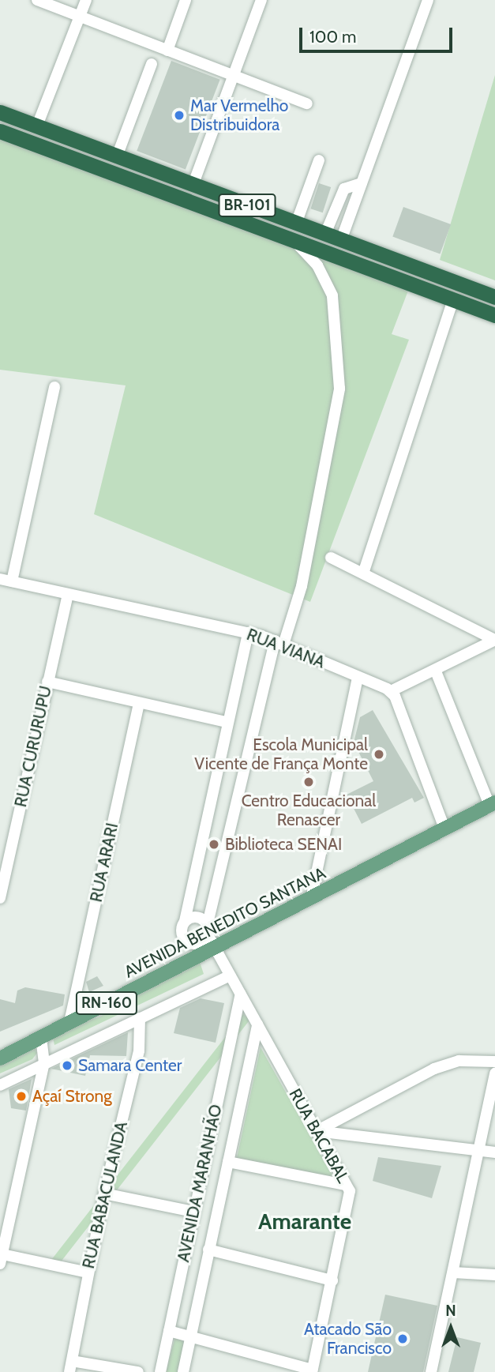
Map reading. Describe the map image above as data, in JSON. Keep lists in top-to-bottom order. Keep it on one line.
{"streets":{"highway":["BR-101"],"main road":["AVENIDA BENEDITO SANTANA","RN-160"],"street":["RUA VIANA","RUA CURURUPU","RUA ARARI","RUA BACABAL","AVENIDA MARANHÃO","RUA BABACULANDA"]},"crossings":[["RUA VIANA","RUA CURURUPU"],["RUA ARARI","AVENIDA BENEDITO SANTANA"],["AVENIDA BENEDITO SANTANA","RUA BACABAL"],["RUA BACABAL","AVENIDA MARANHÃO"]],"districts":["Amarante"],"places":["Mar Vermelho Distribuidora","Escola Municipal Vicente de França Monte","Centro Educacional Renascer","Biblioteca SENAI","Samara Center","Açaí Strong","Atacado São Francisco"],"scale_bar":"100 m","north":"top"}
